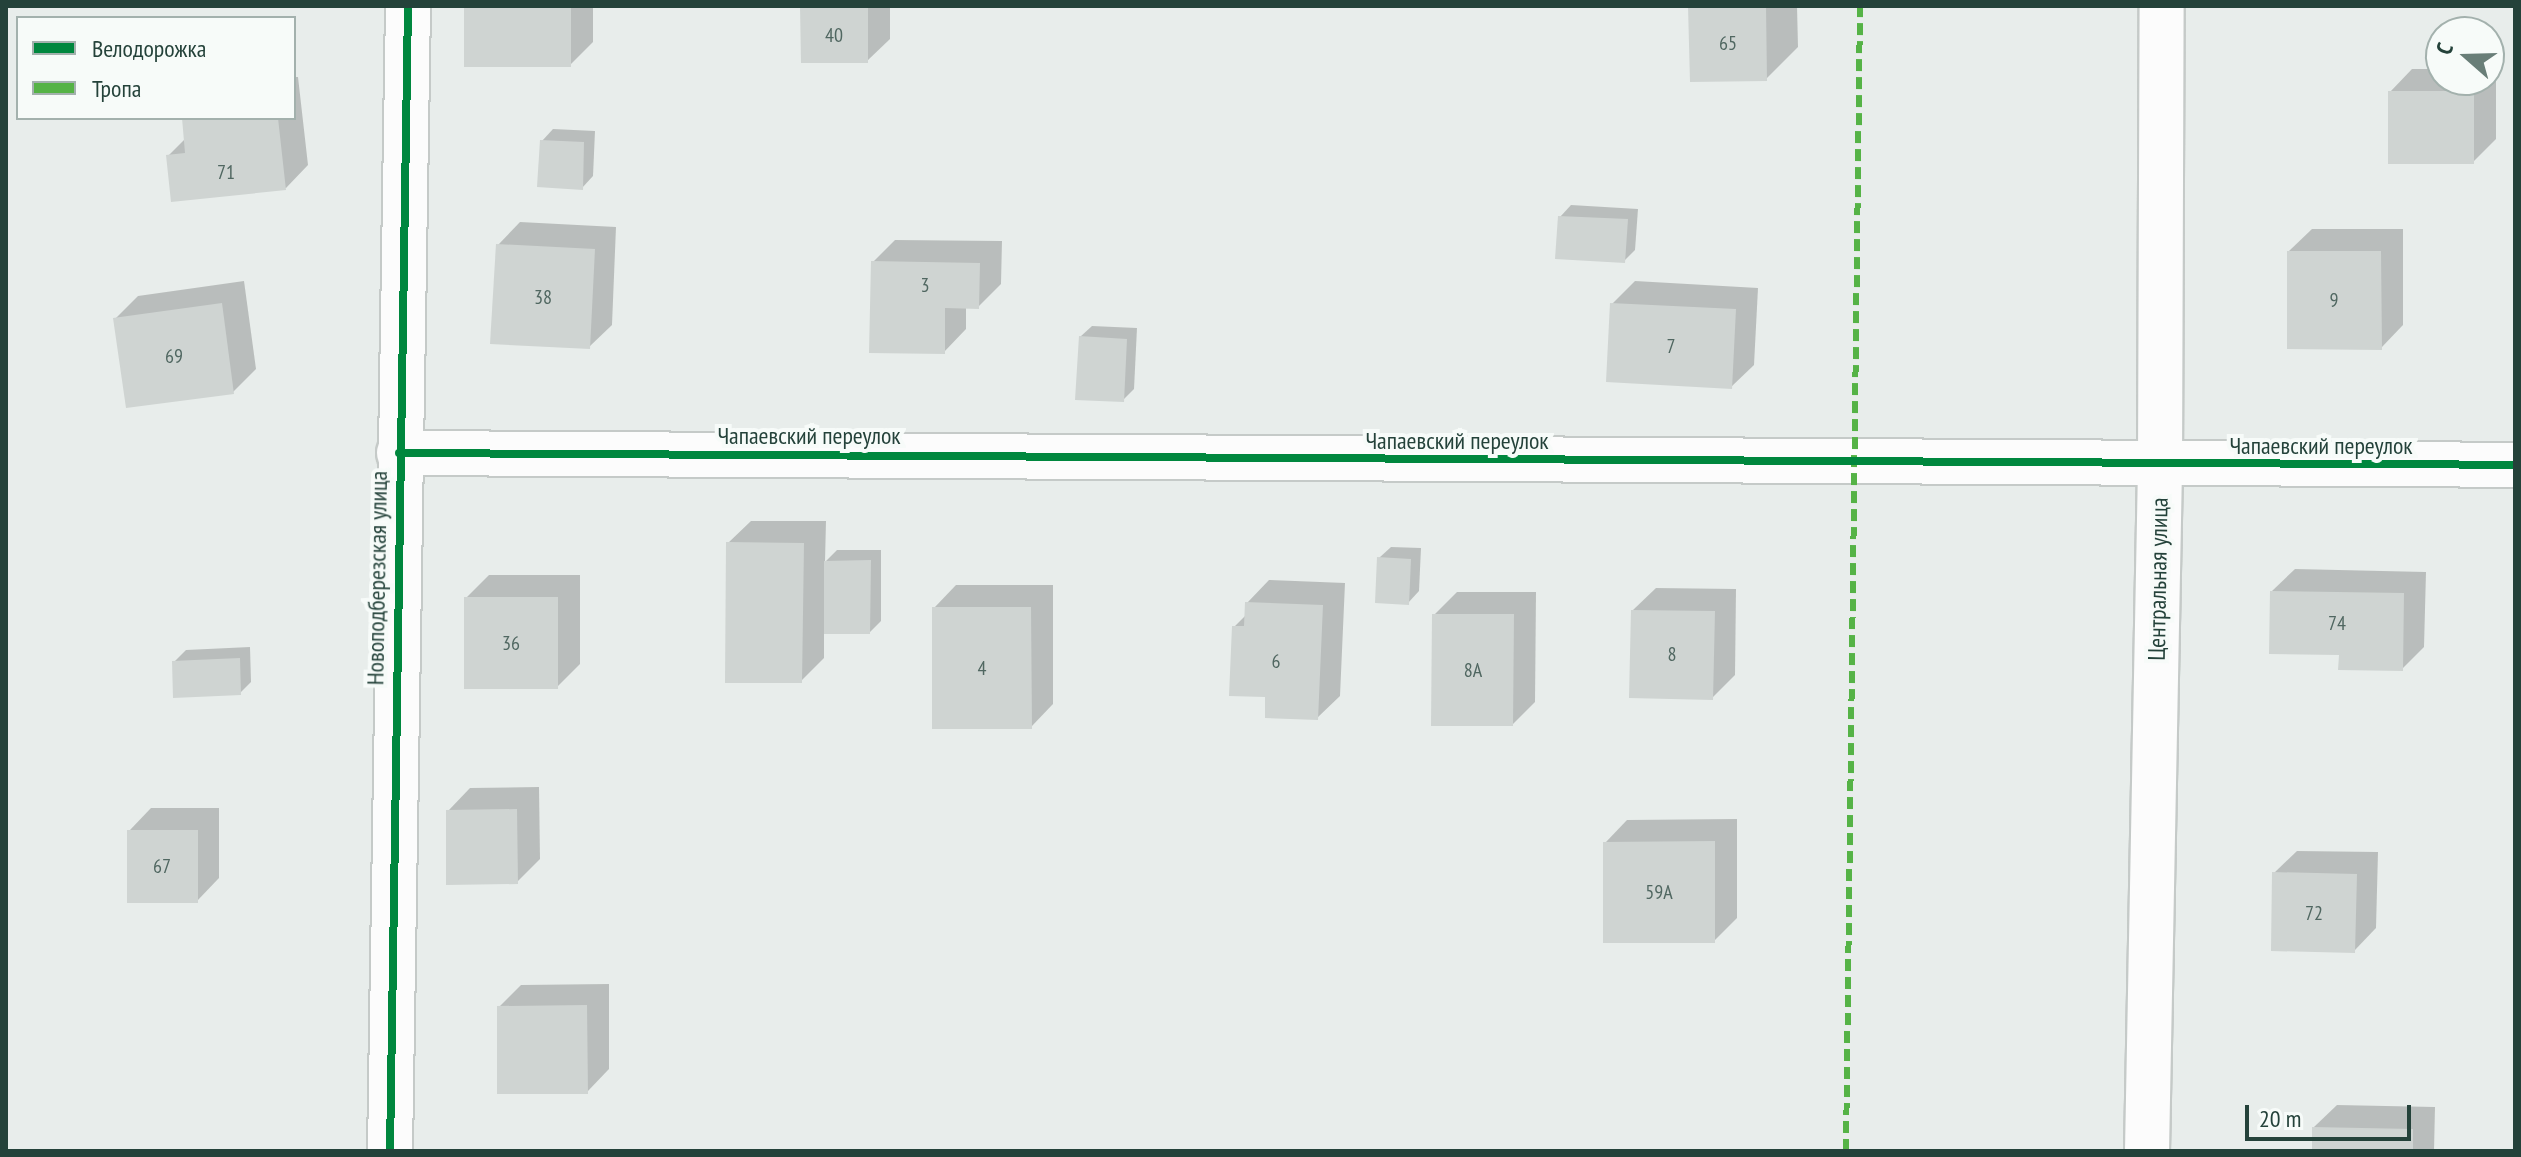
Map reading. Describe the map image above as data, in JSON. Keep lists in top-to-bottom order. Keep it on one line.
{"streets":{"street":["Чапаевский переулок","Новоподберезская улица","Центральная улица"]},"crossings":[["Чапаевский переулок","Новоподберезская улица"],["Чапаевский переулок","Центральная улица"]],"house_numbers":["40","65","71","3","38","9","7","69","74","36","8","6","4","8А","67","59А","72"],"legend":["Велодорожка","Тропа"],"scale_bar":"20 m","north":"left"}
